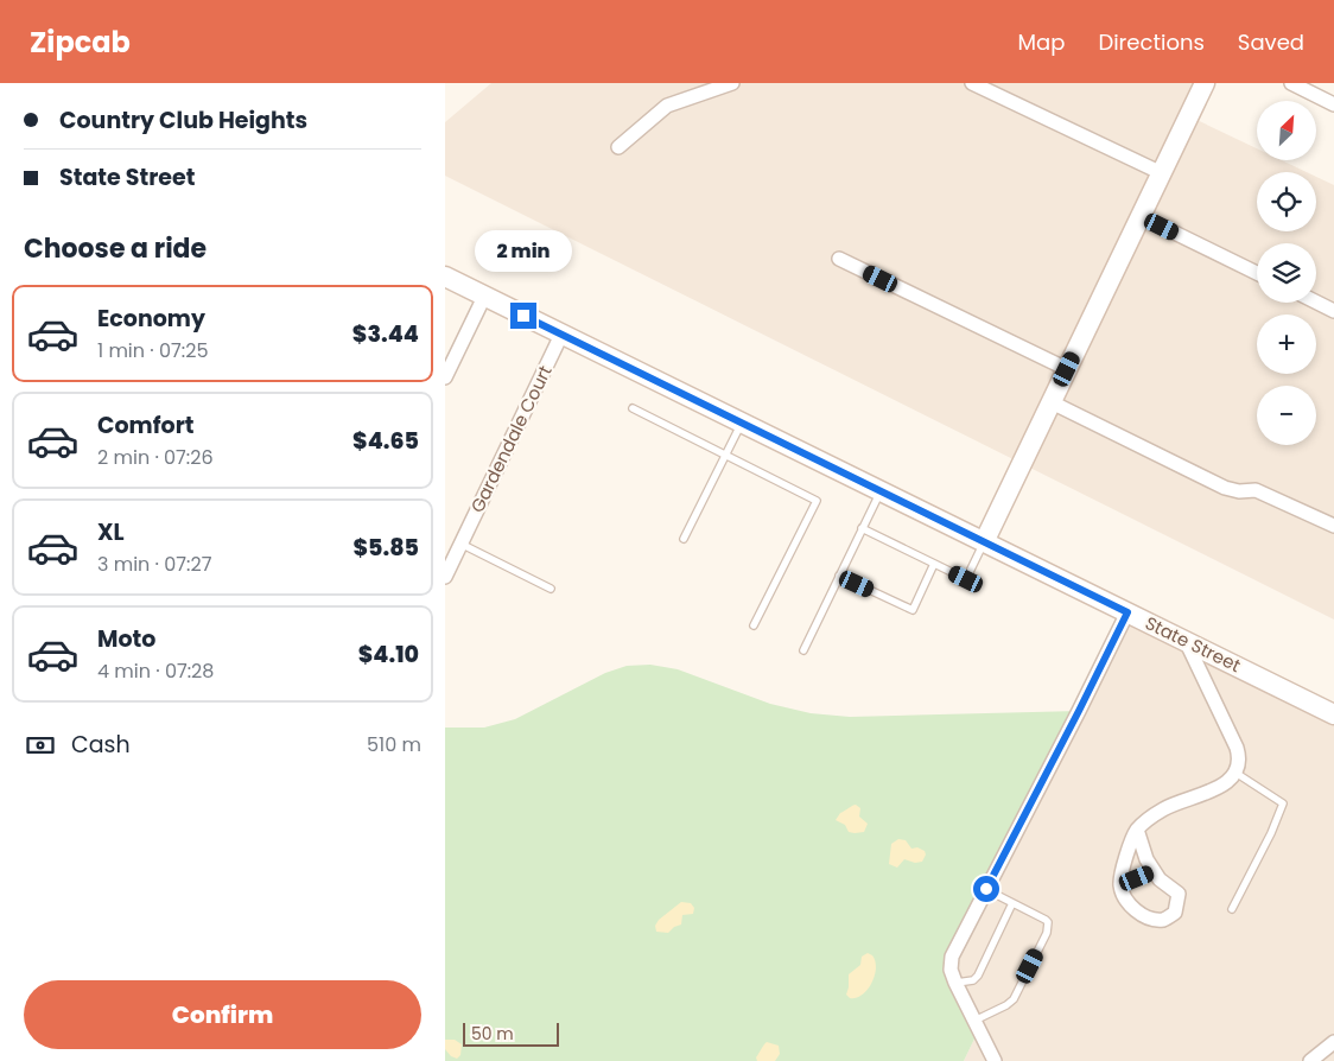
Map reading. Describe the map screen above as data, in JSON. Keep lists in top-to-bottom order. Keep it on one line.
{"streets":{"main road":["State Street"],"street":["Gardendale Court"]},"crossings":[["Gardendale Court","State Street"]],"scale_bar":"50 m","north":"top right","page":{"header":"Zipcab","nav":["Map","Directions","Saved"],"banner":["Country Club Heights","State Street"],"map_buttons":["+","−"],"heading":"Choose a ride","bubble":"2 min","list":[{"name":"Economy","note":"1 min · 07:25","value":"$3.44"},{"name":"Comfort","note":"2 min · 07:26","value":"$4.65"},{"name":"XL","note":"3 min · 07:27","value":"$5.85"},{"name":"Moto","note":"4 min · 07:28","value":"$4.10"}],"pay":["Cash","510 m"],"buttons":"Confirm","scale":"50 m"}}
